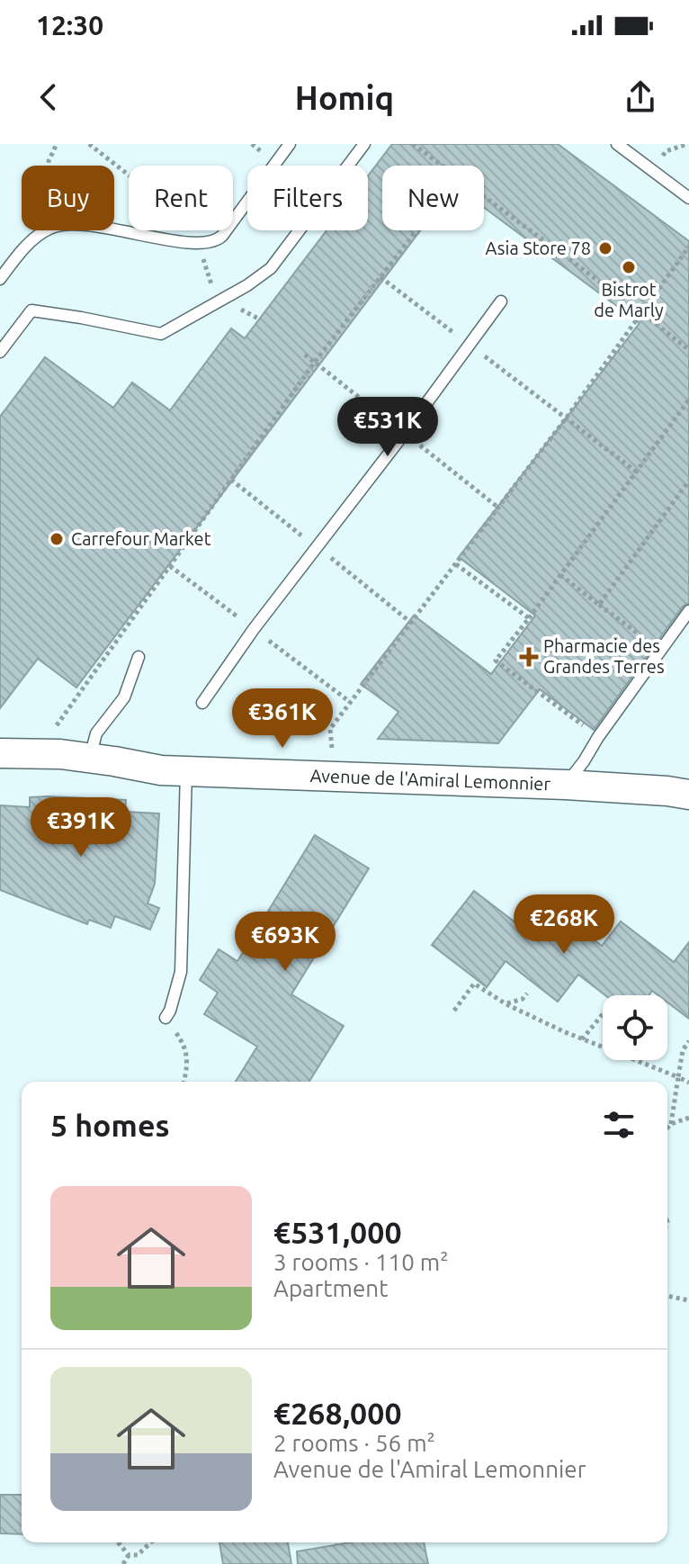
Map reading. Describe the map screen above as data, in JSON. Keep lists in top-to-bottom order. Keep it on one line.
{"streets":{"street":["Avenue de l'Amiral Lemonnier"]},"places":{"other":["Asia Store 78","Bistrot de Marly","Carrefour Market"],"health":["Pharmacie des Grandes Terres"]},"page":{"status":"12:30","header":"Homiq","chip":["Buy","Rent","Filters","New"],"price":["€531K","€361K","€391K","€268K","€693K"],"heading":"5 homes","list":[{"name":"€531,000","note":"3 rooms · 110 m² · Apartment"},{"name":"€268,000","note":"2 rooms · 56 m² · Avenue de l'Amiral Lemonnier"}]}}
